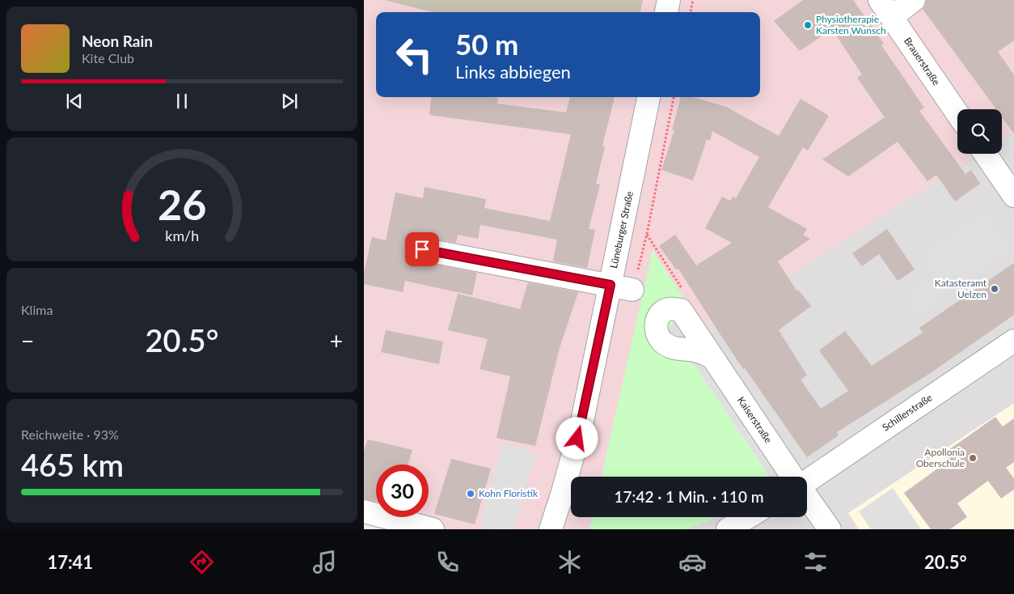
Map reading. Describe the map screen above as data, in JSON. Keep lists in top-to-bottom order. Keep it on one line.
{"streets":{"street":["Brauerstraße","Lüneburger Straße","Schillerstraße","Kaiserstraße"]},"places":["Physiotherapie Karsten Wunsch","Katasteramt Uelzen","Apollonia Oberschule","Kohn Floristik"],"page":{"turn":["50 m","Links abbiegen"],"song":["Neon Rain","Kite Club"],"tile":["Klima",["Reichweite · 93%","465 km"]],"heat":["−","20.5°","+"],"limit":"30","trip":"17:42 · 1 Min. · 110 m","tabs":["17:41","20.5°"],"gauge":["26","km/h"]}}
